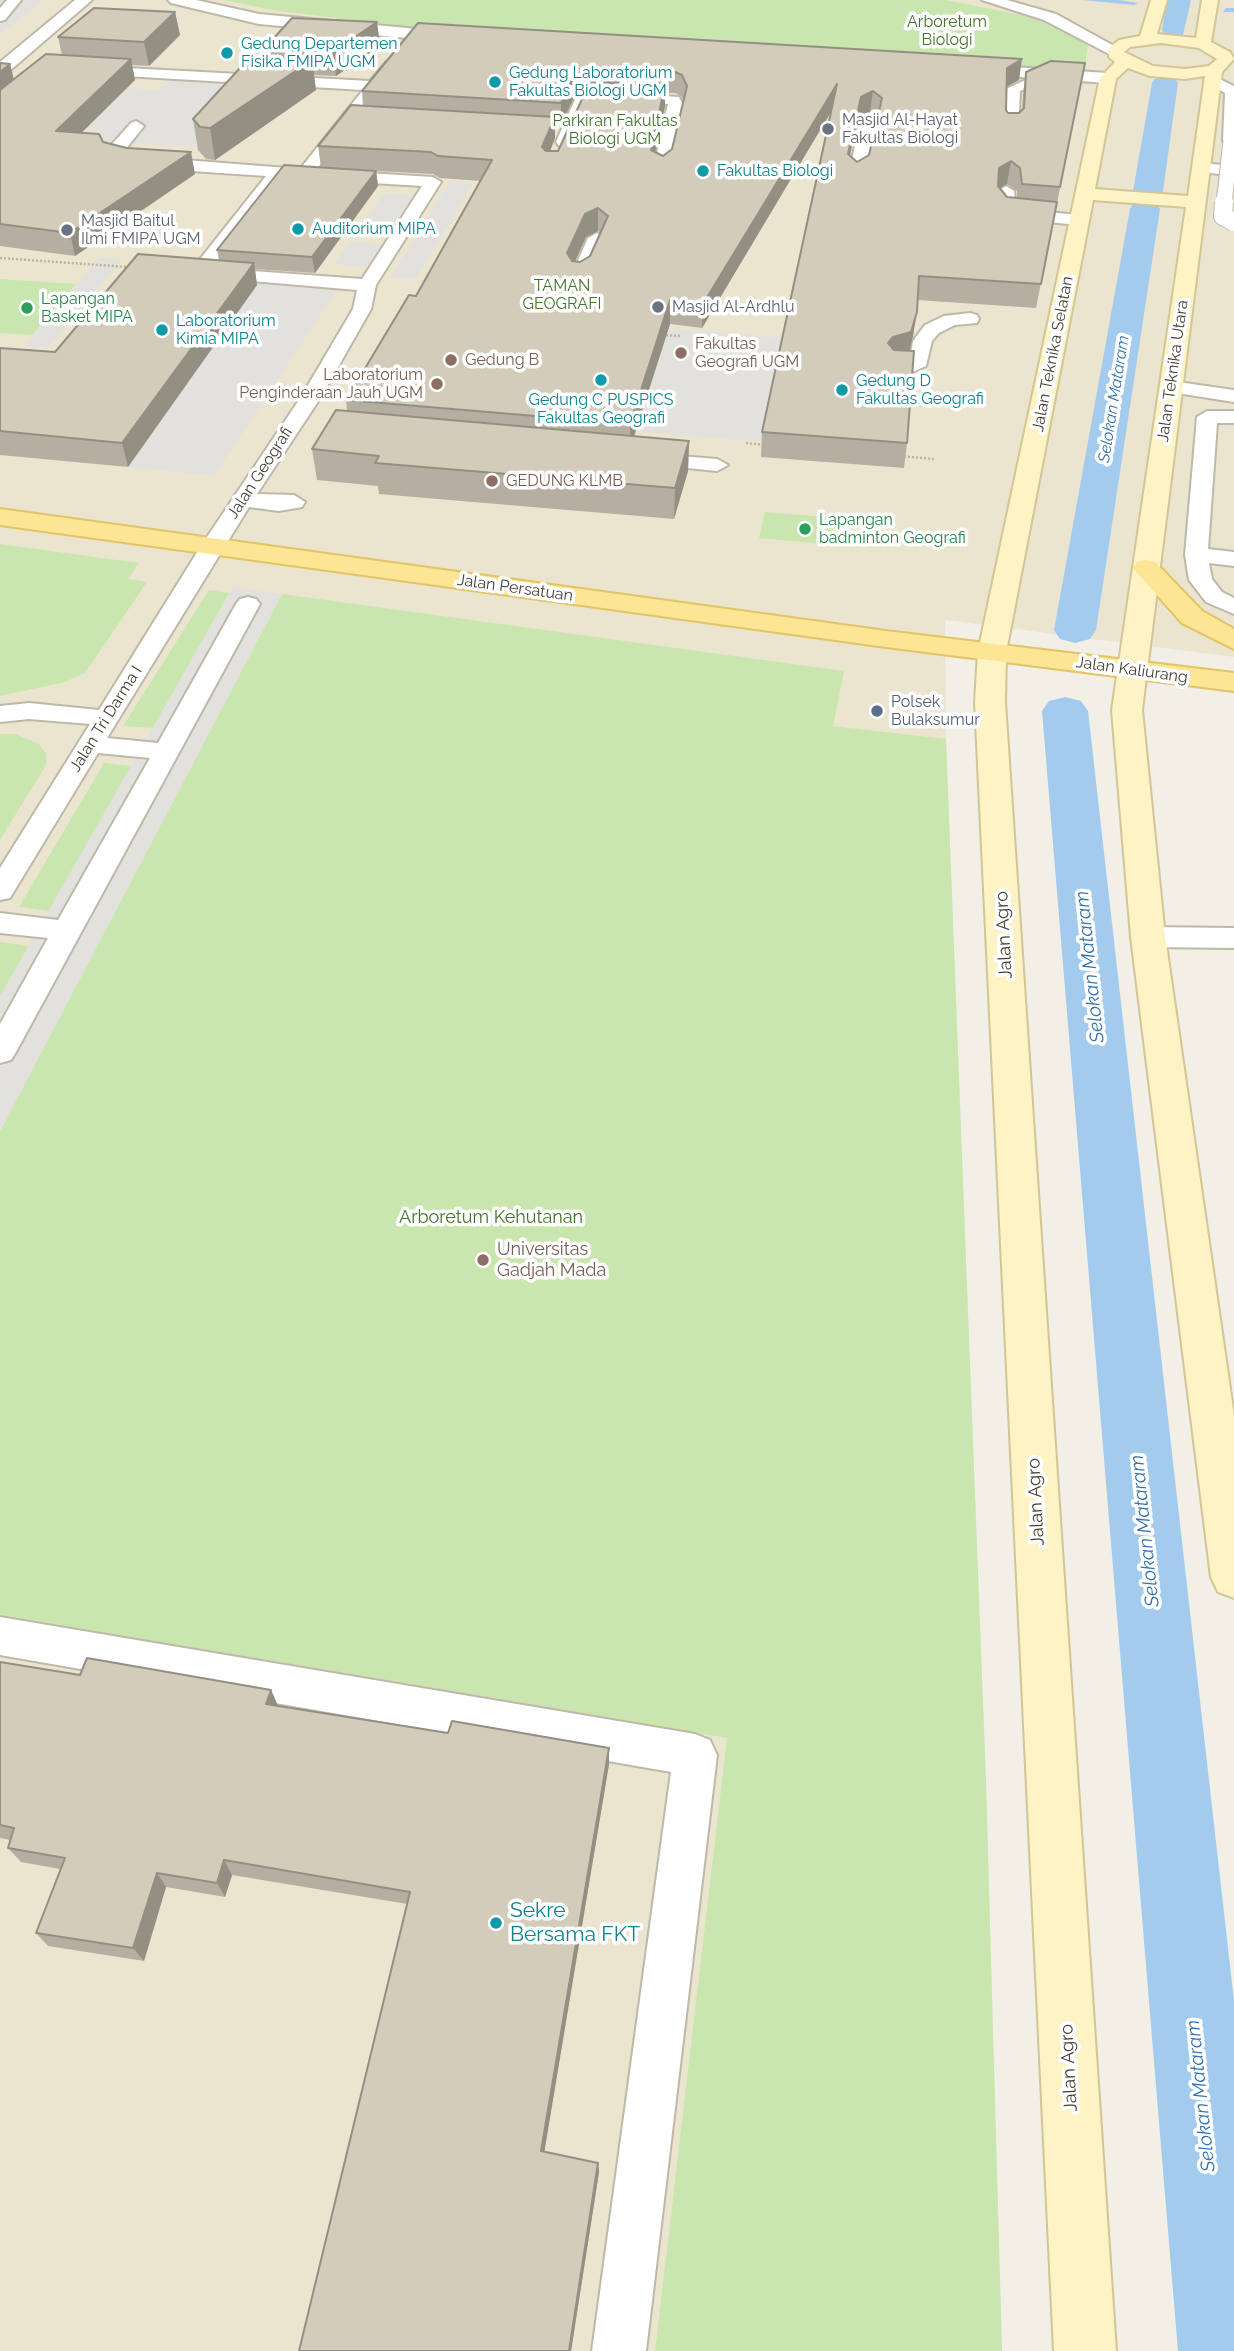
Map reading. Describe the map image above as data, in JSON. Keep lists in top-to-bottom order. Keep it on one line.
{"streets":{"main road":["Jalan Teknika Selatan","Jalan Teknika Utara","Jalan Persatuan","Jalan Kaliurang","Jalan Agro"],"lane":["Jalan Geografi","Jalan Tri Darma I"]},"crossings":[["Jalan Teknika Selatan","Jalan Persatuan"],["Jalan Teknika Selatan","Jalan Kaliurang"],["Jalan Teknika Selatan","Jalan Agro"],["Jalan Teknika Utara","Jalan Kaliurang"],["Jalan Geografi","Jalan Persatuan"],["Jalan Geografi","Jalan Tri Darma I"],["Jalan Persatuan","Jalan Kaliurang"],["Jalan Persatuan","Jalan Tri Darma I"],["Jalan Persatuan","Jalan Agro"],["Jalan Kaliurang","Jalan Agro"]],"water":["Selokan Mataram"],"parks":["Arboretum Biologi","Parkiran Fakultas Biologi UGM","TAMAN GEOGRAFI","Arboretum Kehutanan"],"places":["Gedung Departemen Fisika FMIPA UGM","Gedung Laboratorium Fakultas Biologi UGM","Masjid Al-Hayat Fakultas Biologi","Fakultas Biologi","Auditorium MIPA","Masjid Baitul Ilmi FMIPA UGM","Masjid Al-Ardhlu","Lapangan Basket MIPA","Laboratorium Kimia MIPA","Fakultas Geografi UGM","Gedung B","Gedung C PUSPICS Fakultas Geografi","Laboratorium Penginderaan Jauh UGM","Gedung D Fakultas Geografi","GEDUNG KLMB","Lapangan badminton Geografi","Polsek Bulaksumur","Universitas Gadjah Mada","Sekre Bersama FKT"]}
